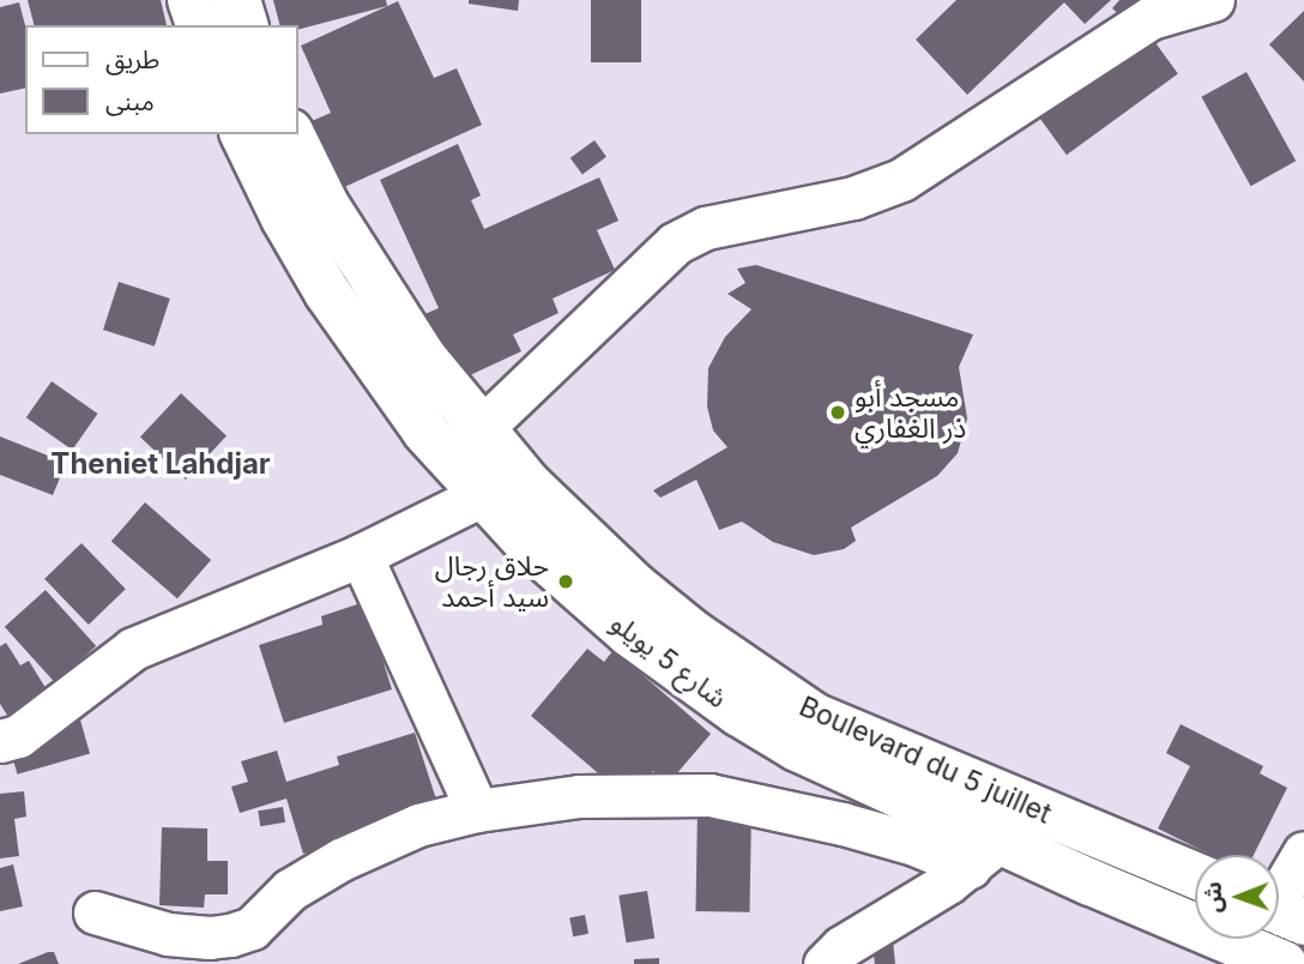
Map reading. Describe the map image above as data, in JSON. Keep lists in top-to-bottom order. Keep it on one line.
{"streets":{"main road":["شارع 5 يويلو","Boulevard du 5 juillet"]},"districts":["Theniet Lahdjar"],"places":["مسجد أبو ذر الغفاري","حلاق رجال سيد أحمد"],"legend":["طريق","مبنى"],"north":"left"}
